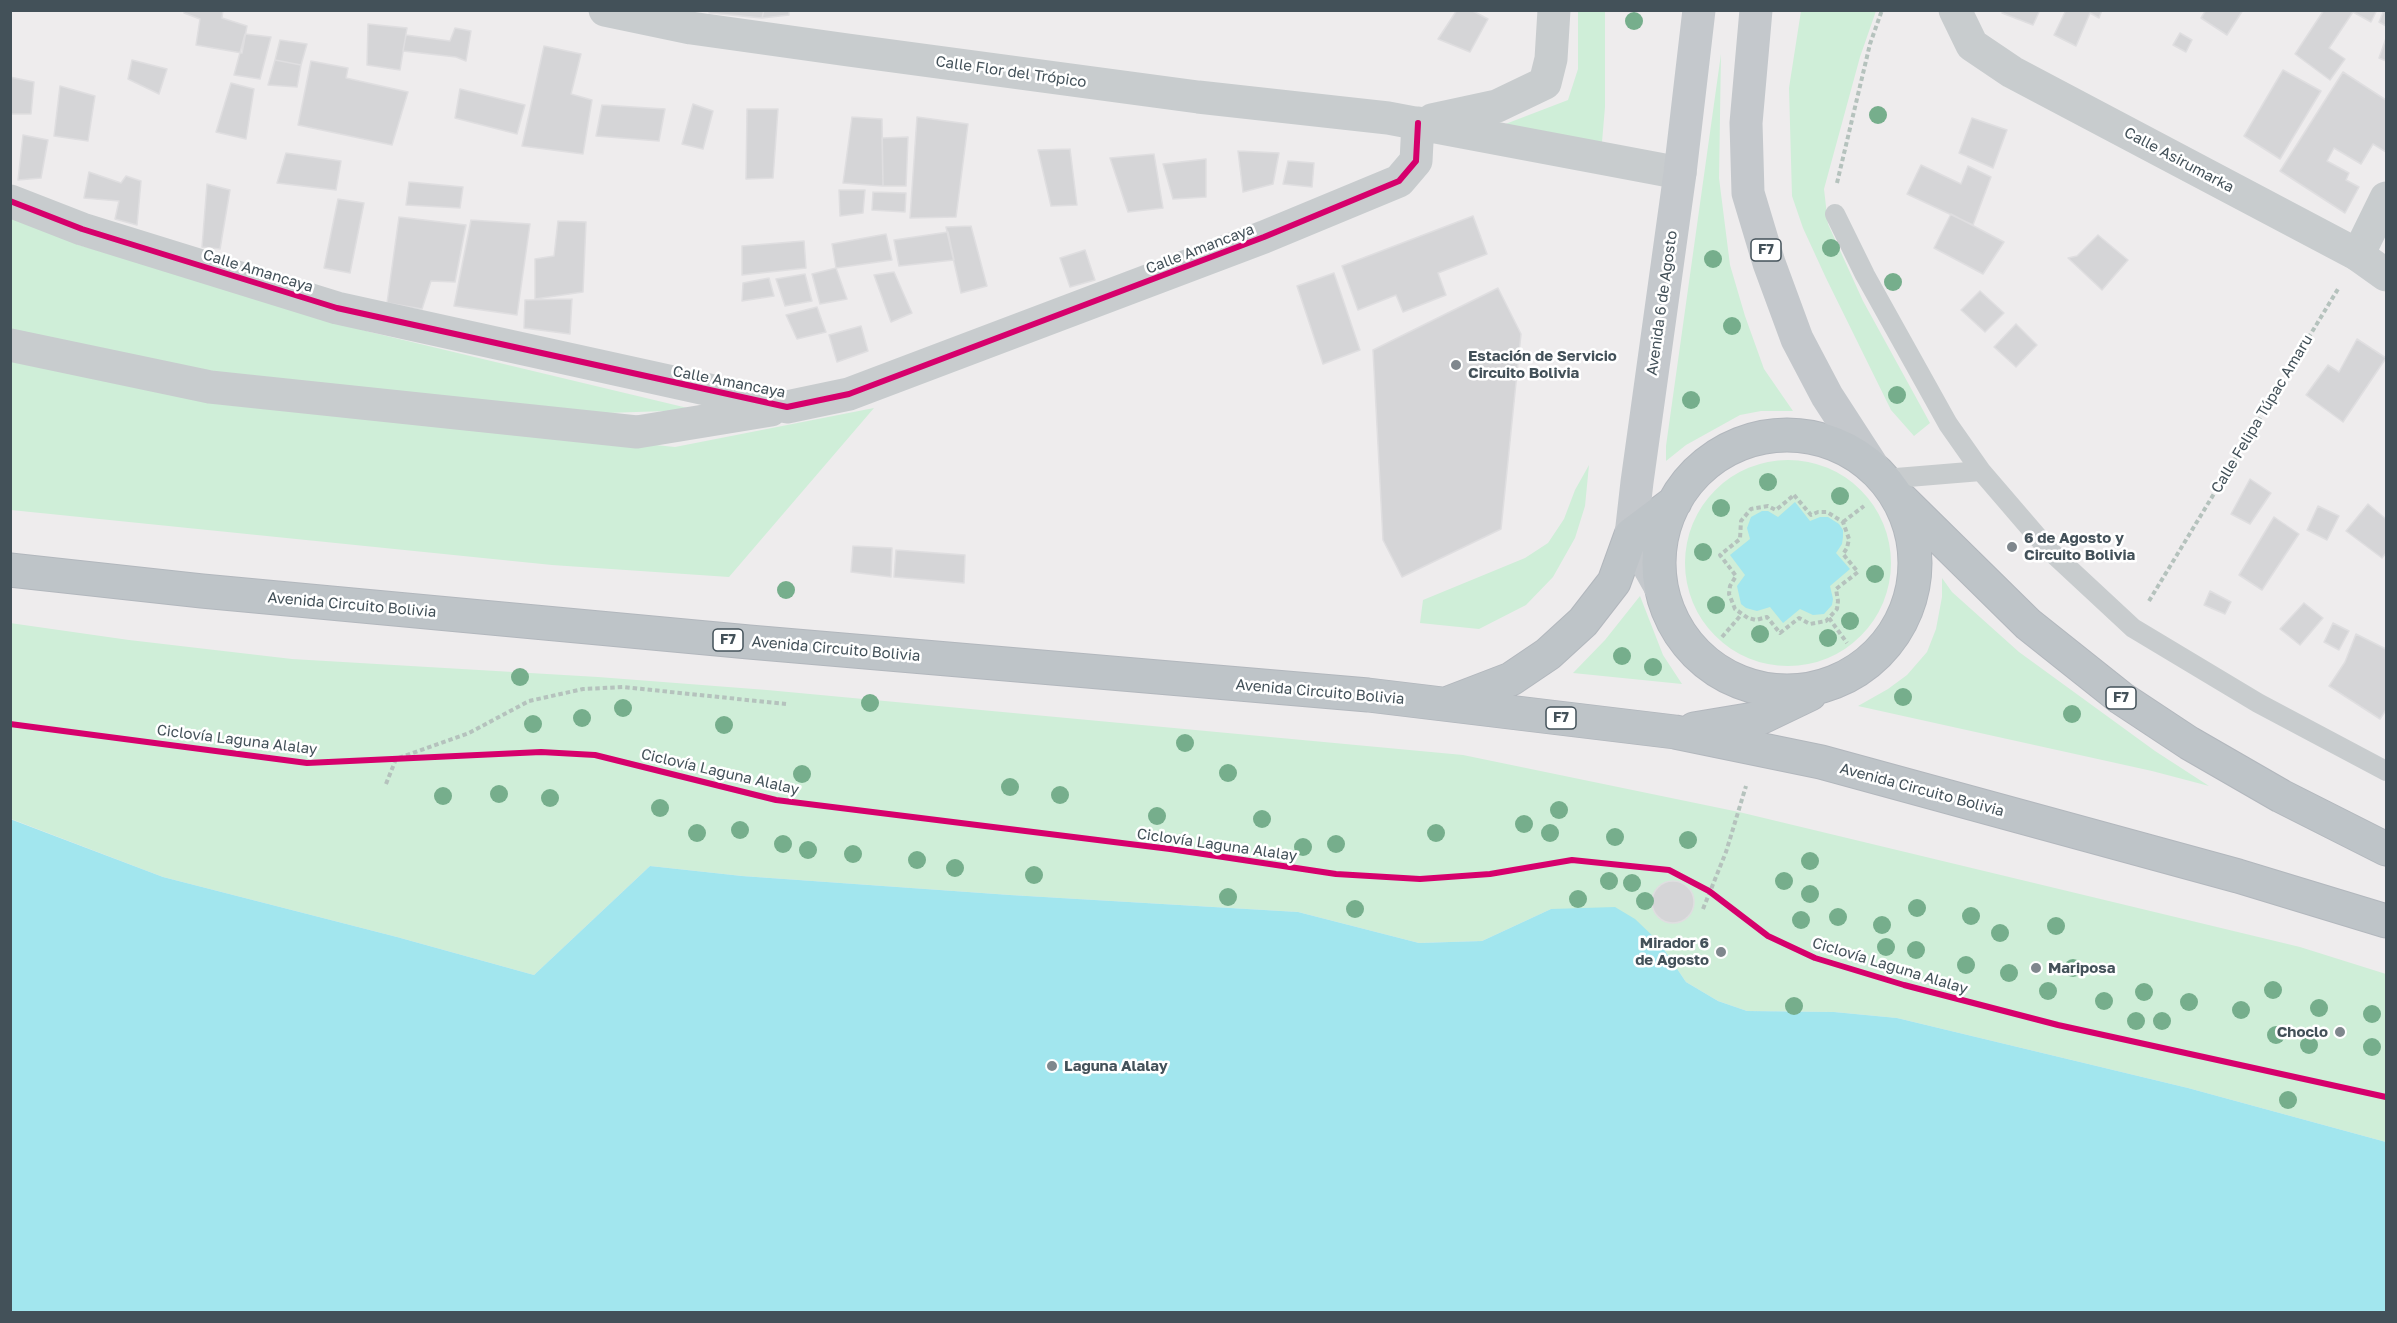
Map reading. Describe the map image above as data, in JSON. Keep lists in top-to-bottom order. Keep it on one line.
{"streets":{"highway":["F7","Avenida Circuito Bolivia"],"main road":["Avenida 6 de Agosto"],"street":["Calle Flor del Trópico","Calle Asirumarka","Calle Amancaya"],"path":["Calle Felipa Túpac Amaru"],"cycle path":["Ciclovía Laguna Alalay"]},"crossings":[["Calle Flor del Trópico","Calle Amancaya"],["Calle Asirumarka","Calle Felipa Túpac Amaru"],["F7","Avenida 6 de Agosto"],["F7","Avenida Circuito Bolivia"],["Avenida 6 de Agosto","Avenida Circuito Bolivia"]],"places":["Estación de Servicio Circuito Bolivia","6 de Agosto y Circuito Bolivia","Mirador 6 de Agosto","Mariposa","Choclo","Laguna Alalay"]}
